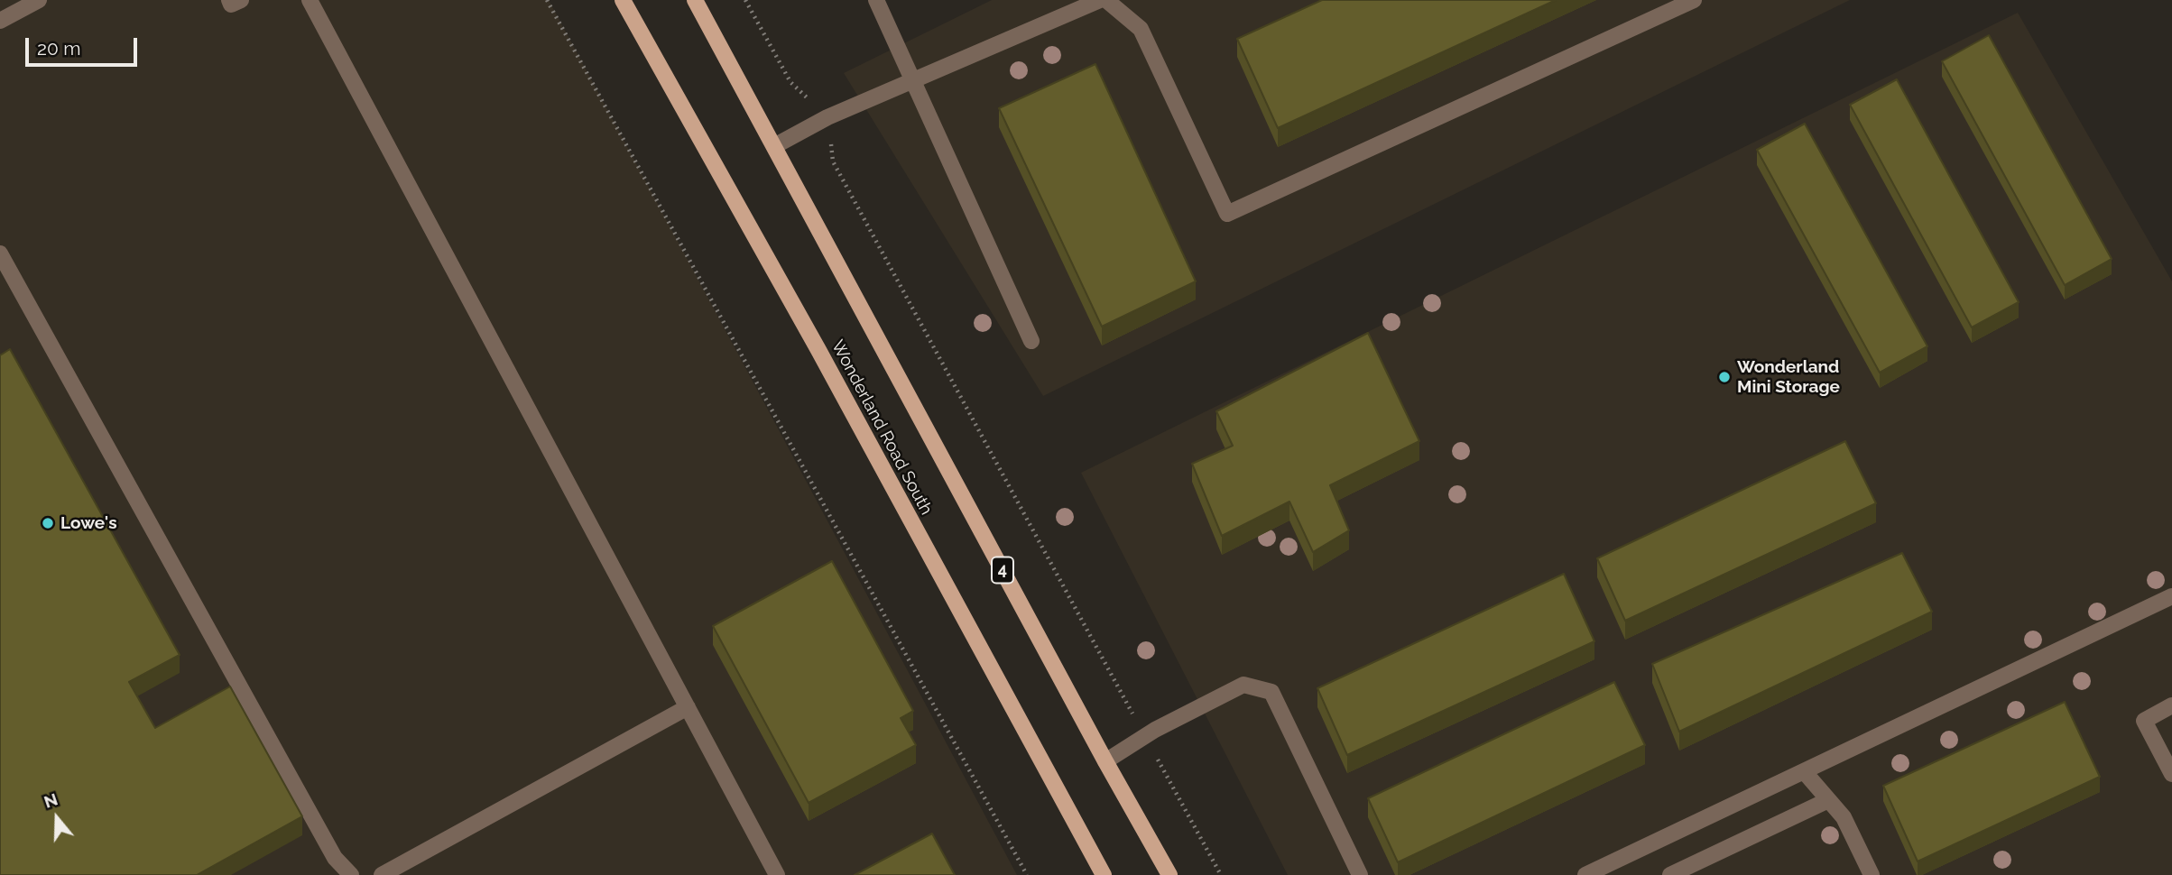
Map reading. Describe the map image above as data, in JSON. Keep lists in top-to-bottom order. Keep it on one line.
{"streets":{"main road":["Wonderland Road South","4"]},"places":["Wonderland Mini Storage","Lowe's"],"scale_bar":"20 m","north":"top"}
